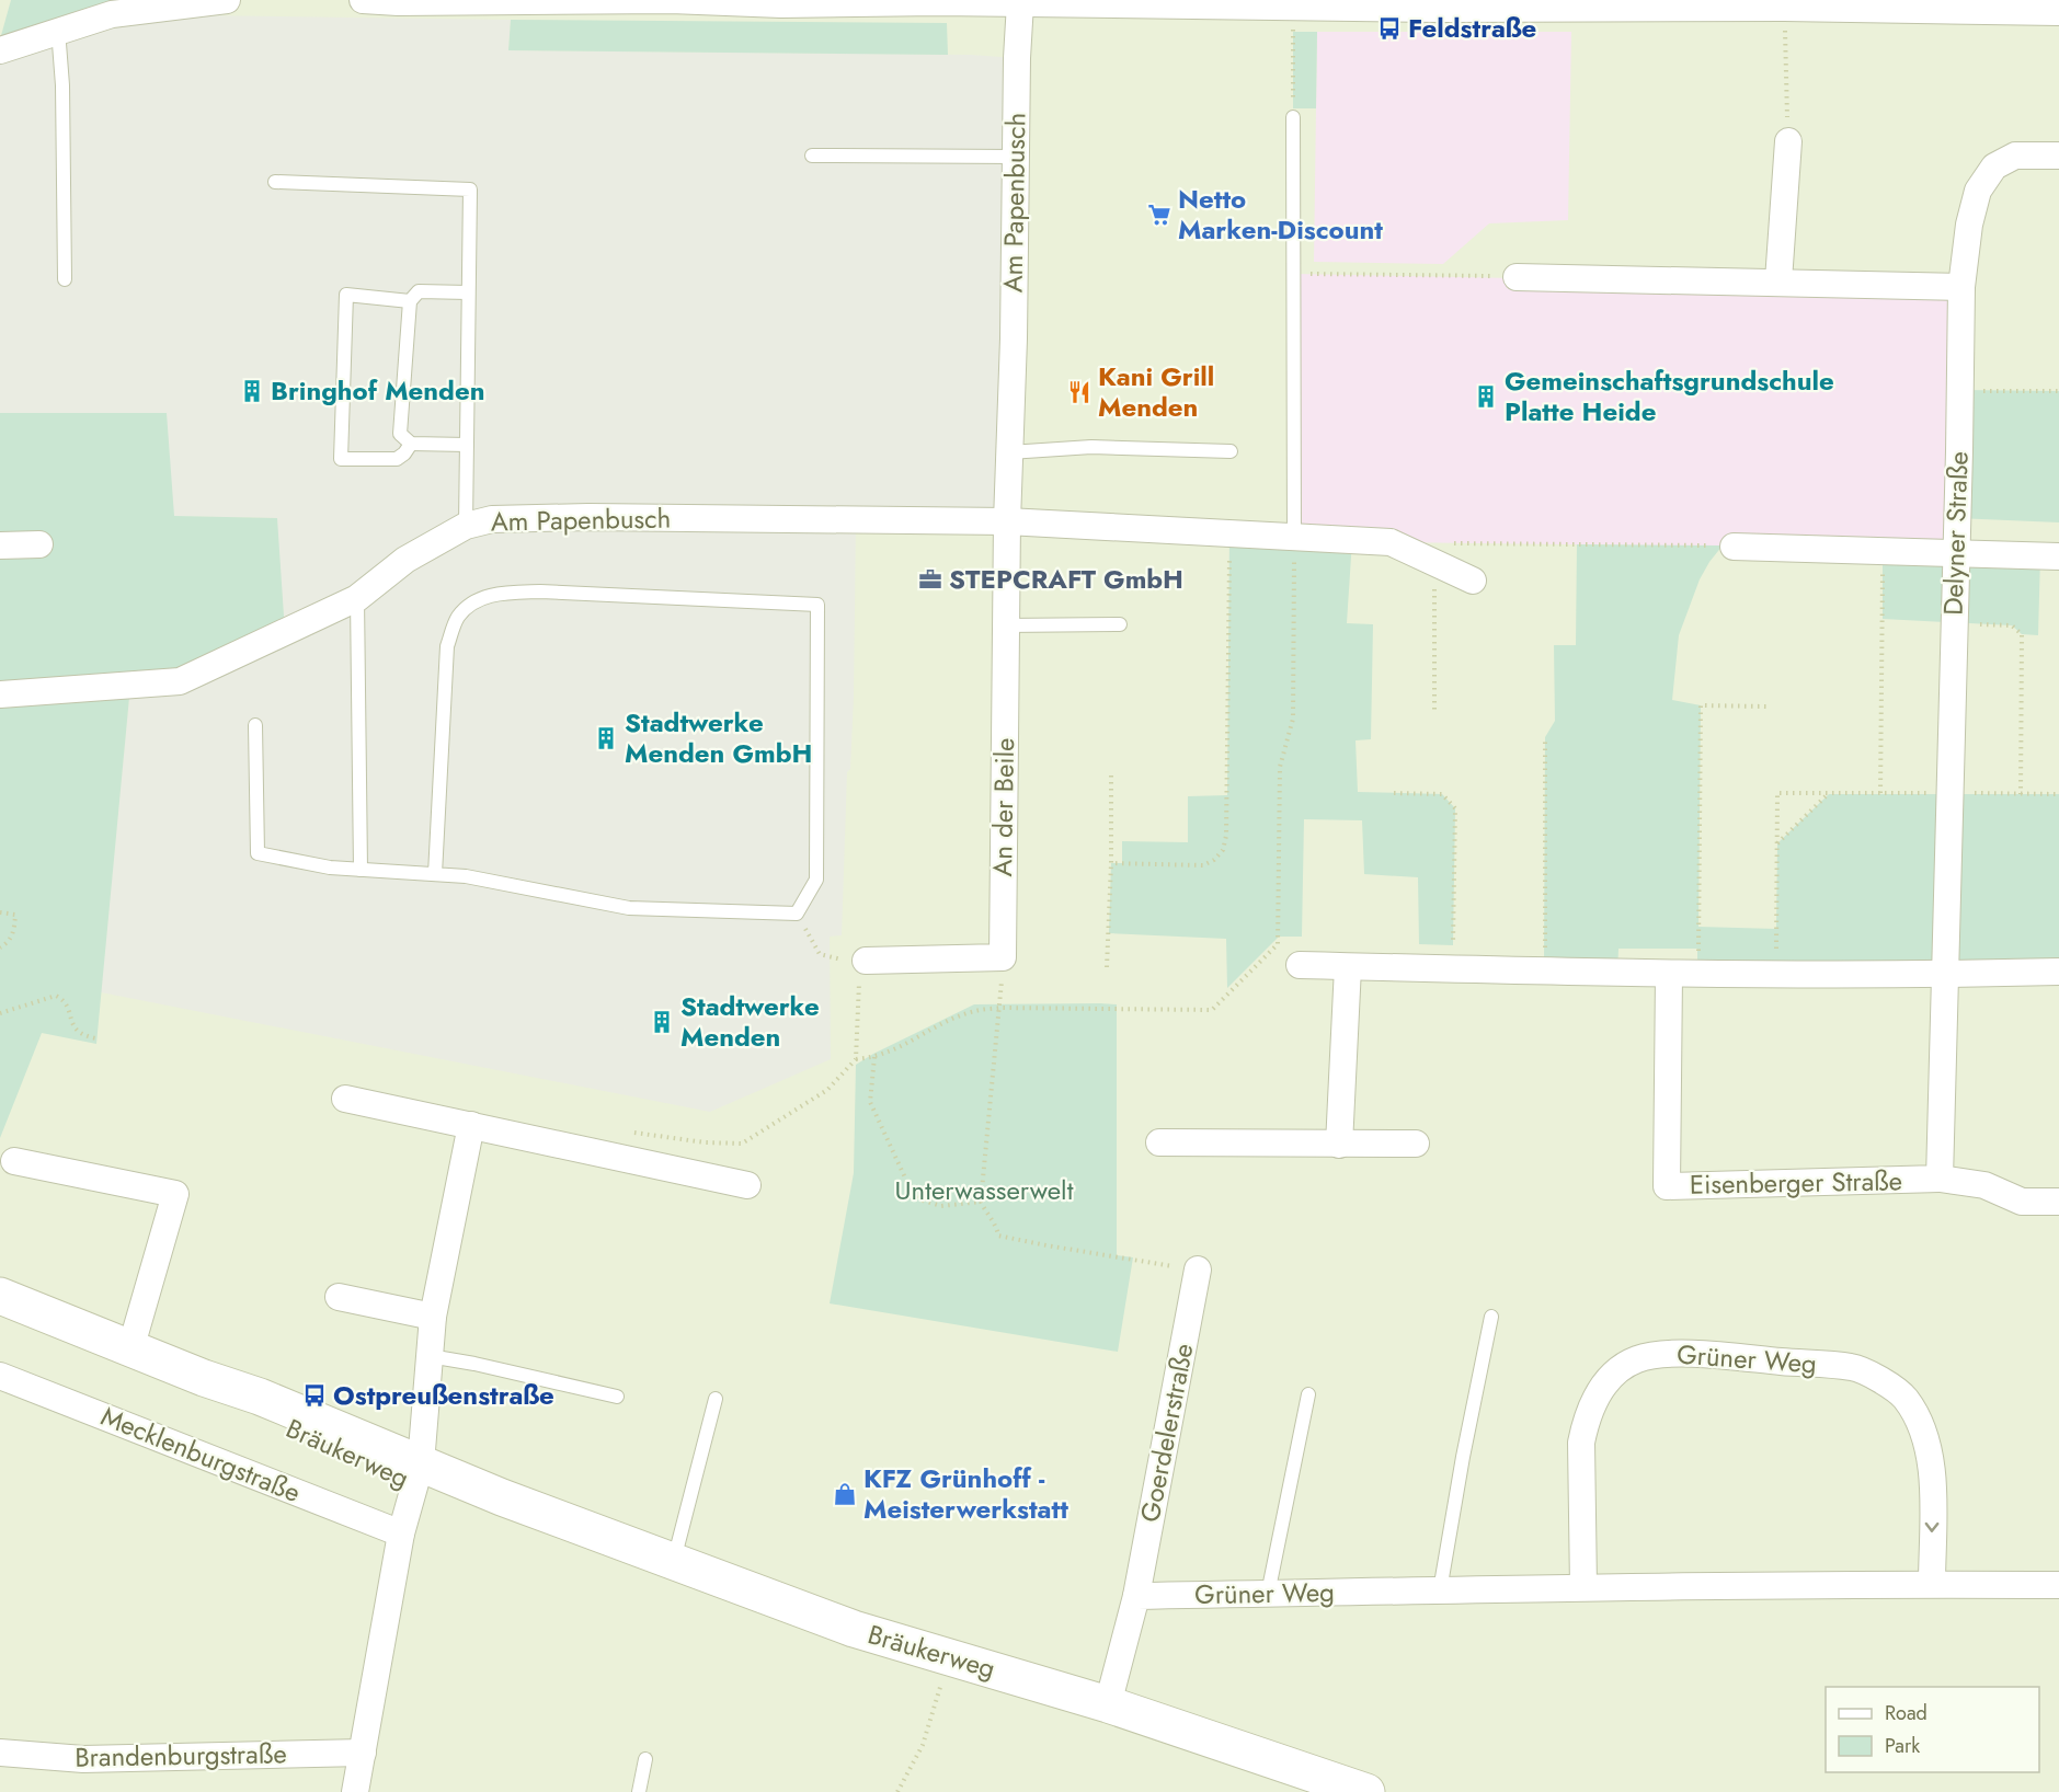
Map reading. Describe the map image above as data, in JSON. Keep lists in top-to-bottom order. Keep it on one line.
{"streets":{"main road":["Bräukerweg"],"street":["Am Papenbusch","Delyner Straße","An der Beile","Eisenberger Straße","Grüner Weg","Goerdelerstraße","Mecklenburgstraße","Brandenburgstraße"]},"crossings":[["Am Papenbusch","An der Beile"],["Delyner Straße","Eisenberger Straße"],["Grüner Weg","Goerdelerstraße"]],"parks":["Unterwasserwelt"],"places":{"bus stop":["Feldstraße","Ostpreußenstraße"],"supermarket":["Netto Marken-Discount"],"building":["Bringhof Menden","Gemeinschaftsgrundschule Platte Heide","Stadtwerke Menden GmbH","Stadtwerke Menden"],"restaurant":["Kani Grill Menden"],"office":["STEPCRAFT GmbH"],"shop":["KFZ Grünhoff - Meisterwerkstatt"]},"legend":["Road","Park"]}
